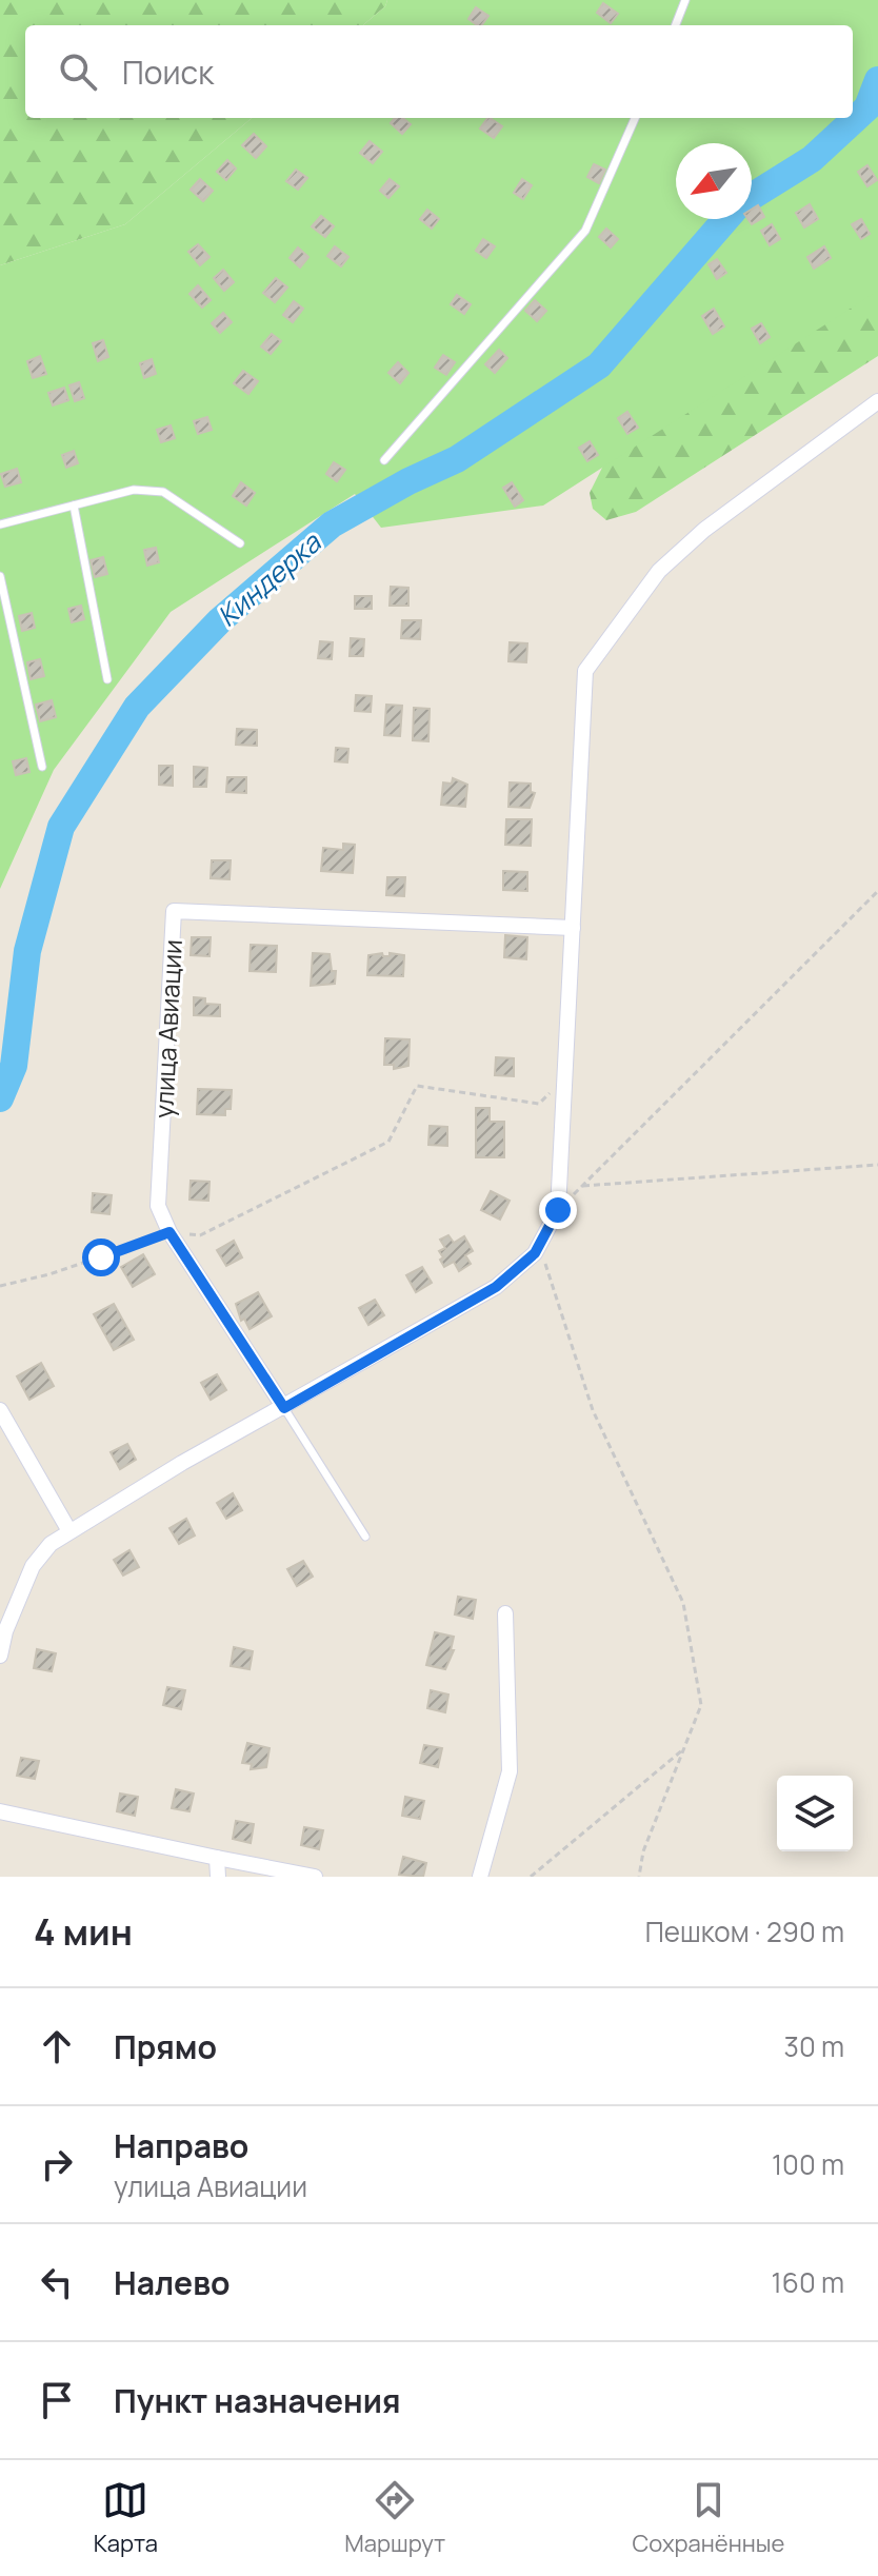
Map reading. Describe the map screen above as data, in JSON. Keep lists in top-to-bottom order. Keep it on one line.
{"streets":{"street":["улица Авиации"]},"water":["Киндерка"],"north":"bottom left","page":{"search":"Поиск","heading":["4 мин","Пешком · 290 m"],"list":[["Прямо","30 m"],["Направо","улица Авиации","100 m"],["Налево","160 m"],"Пункт назначения"],"nav":["Карта","Маршрут","Сохранённые"]}}
